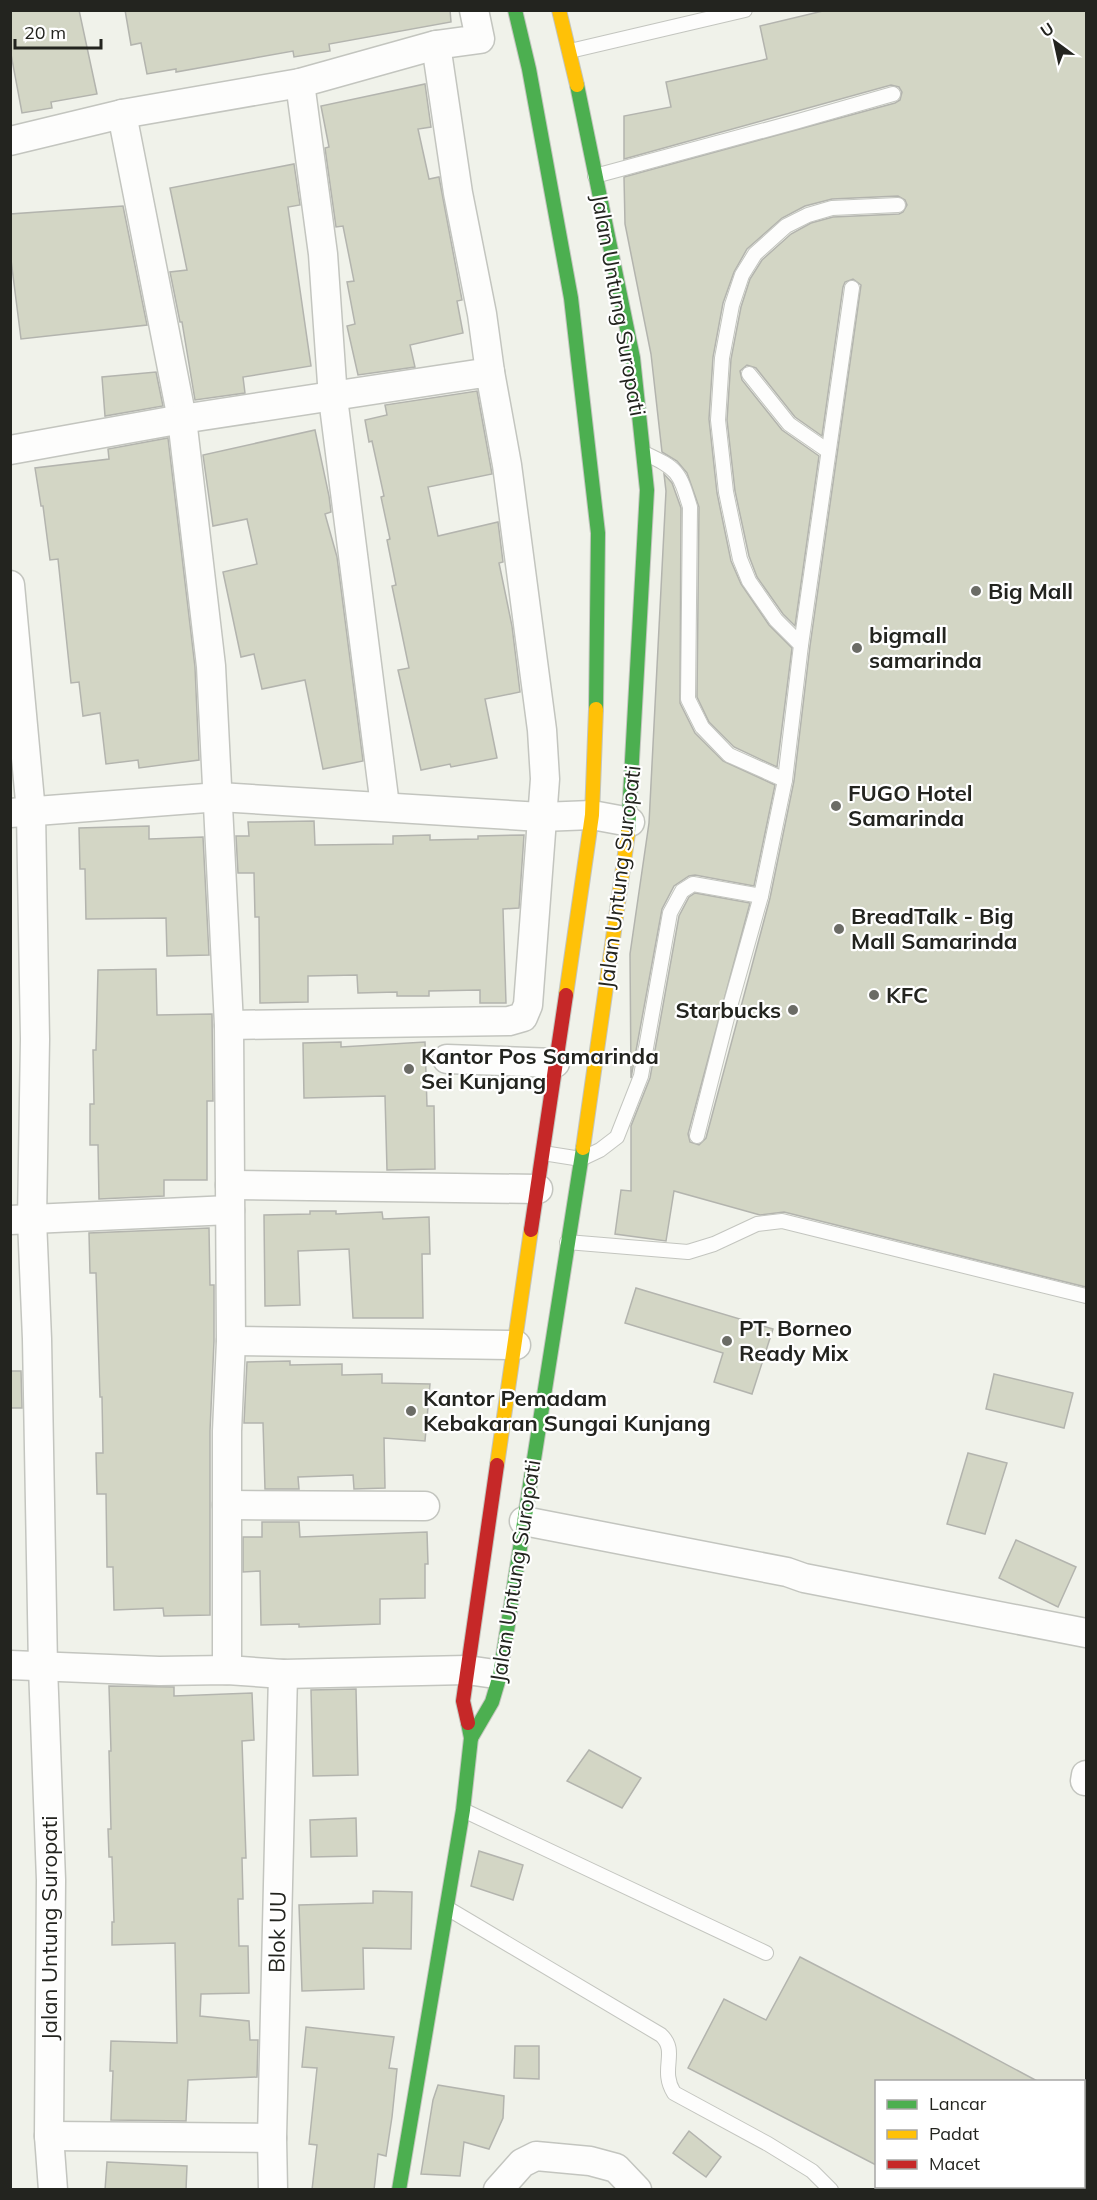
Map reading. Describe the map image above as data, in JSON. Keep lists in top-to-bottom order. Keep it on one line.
{"streets":{"main road":["Jalan Untung Suropati"],"street":["Blok UU"]},"places":["Big Mall","bigmall samarinda","FUGO Hotel Samarinda","BreadTalk - Big Mall Samarinda","KFC","Starbucks","Kantor Pos Samarinda Sei Kunjang","PT. Borneo Ready Mix","Kantor Pemadam Kebakaran Sungai Kunjang"],"legend":["Lancar","Padat","Macet"],"scale_bar":"20 m","north":"top left"}
